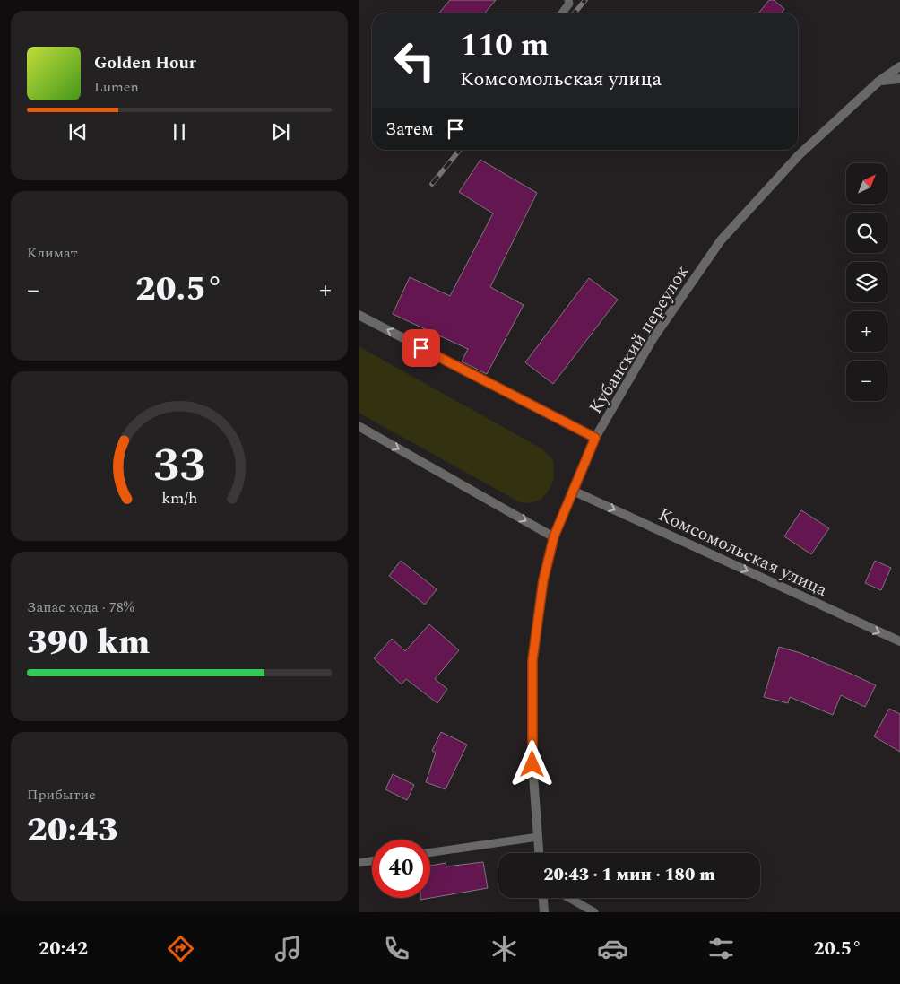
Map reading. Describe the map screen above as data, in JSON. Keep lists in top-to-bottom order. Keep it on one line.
{"streets":{"street":["Кубанский переулок","Комсомольская улица"]},"crossings":[["Кубанский переулок","Комсомольская улица"]],"one_way":["Комсомольская улица"],"north":"top right","page":{"turn":["110 m","Комсомольская улица"],"song":["Golden Hour","Lumen"],"then":"Затем","map_buttons":["+","−"],"tile":["Климат",["Запас хода · 78%","390 km"],["Прибытие","20:43"]],"heat":["−","20.5°","+"],"limit":"40","trip":"20:43 · 1 мин · 180 m","tabs":["20:42","20.5°"],"gauge":["33","km/h"]}}
